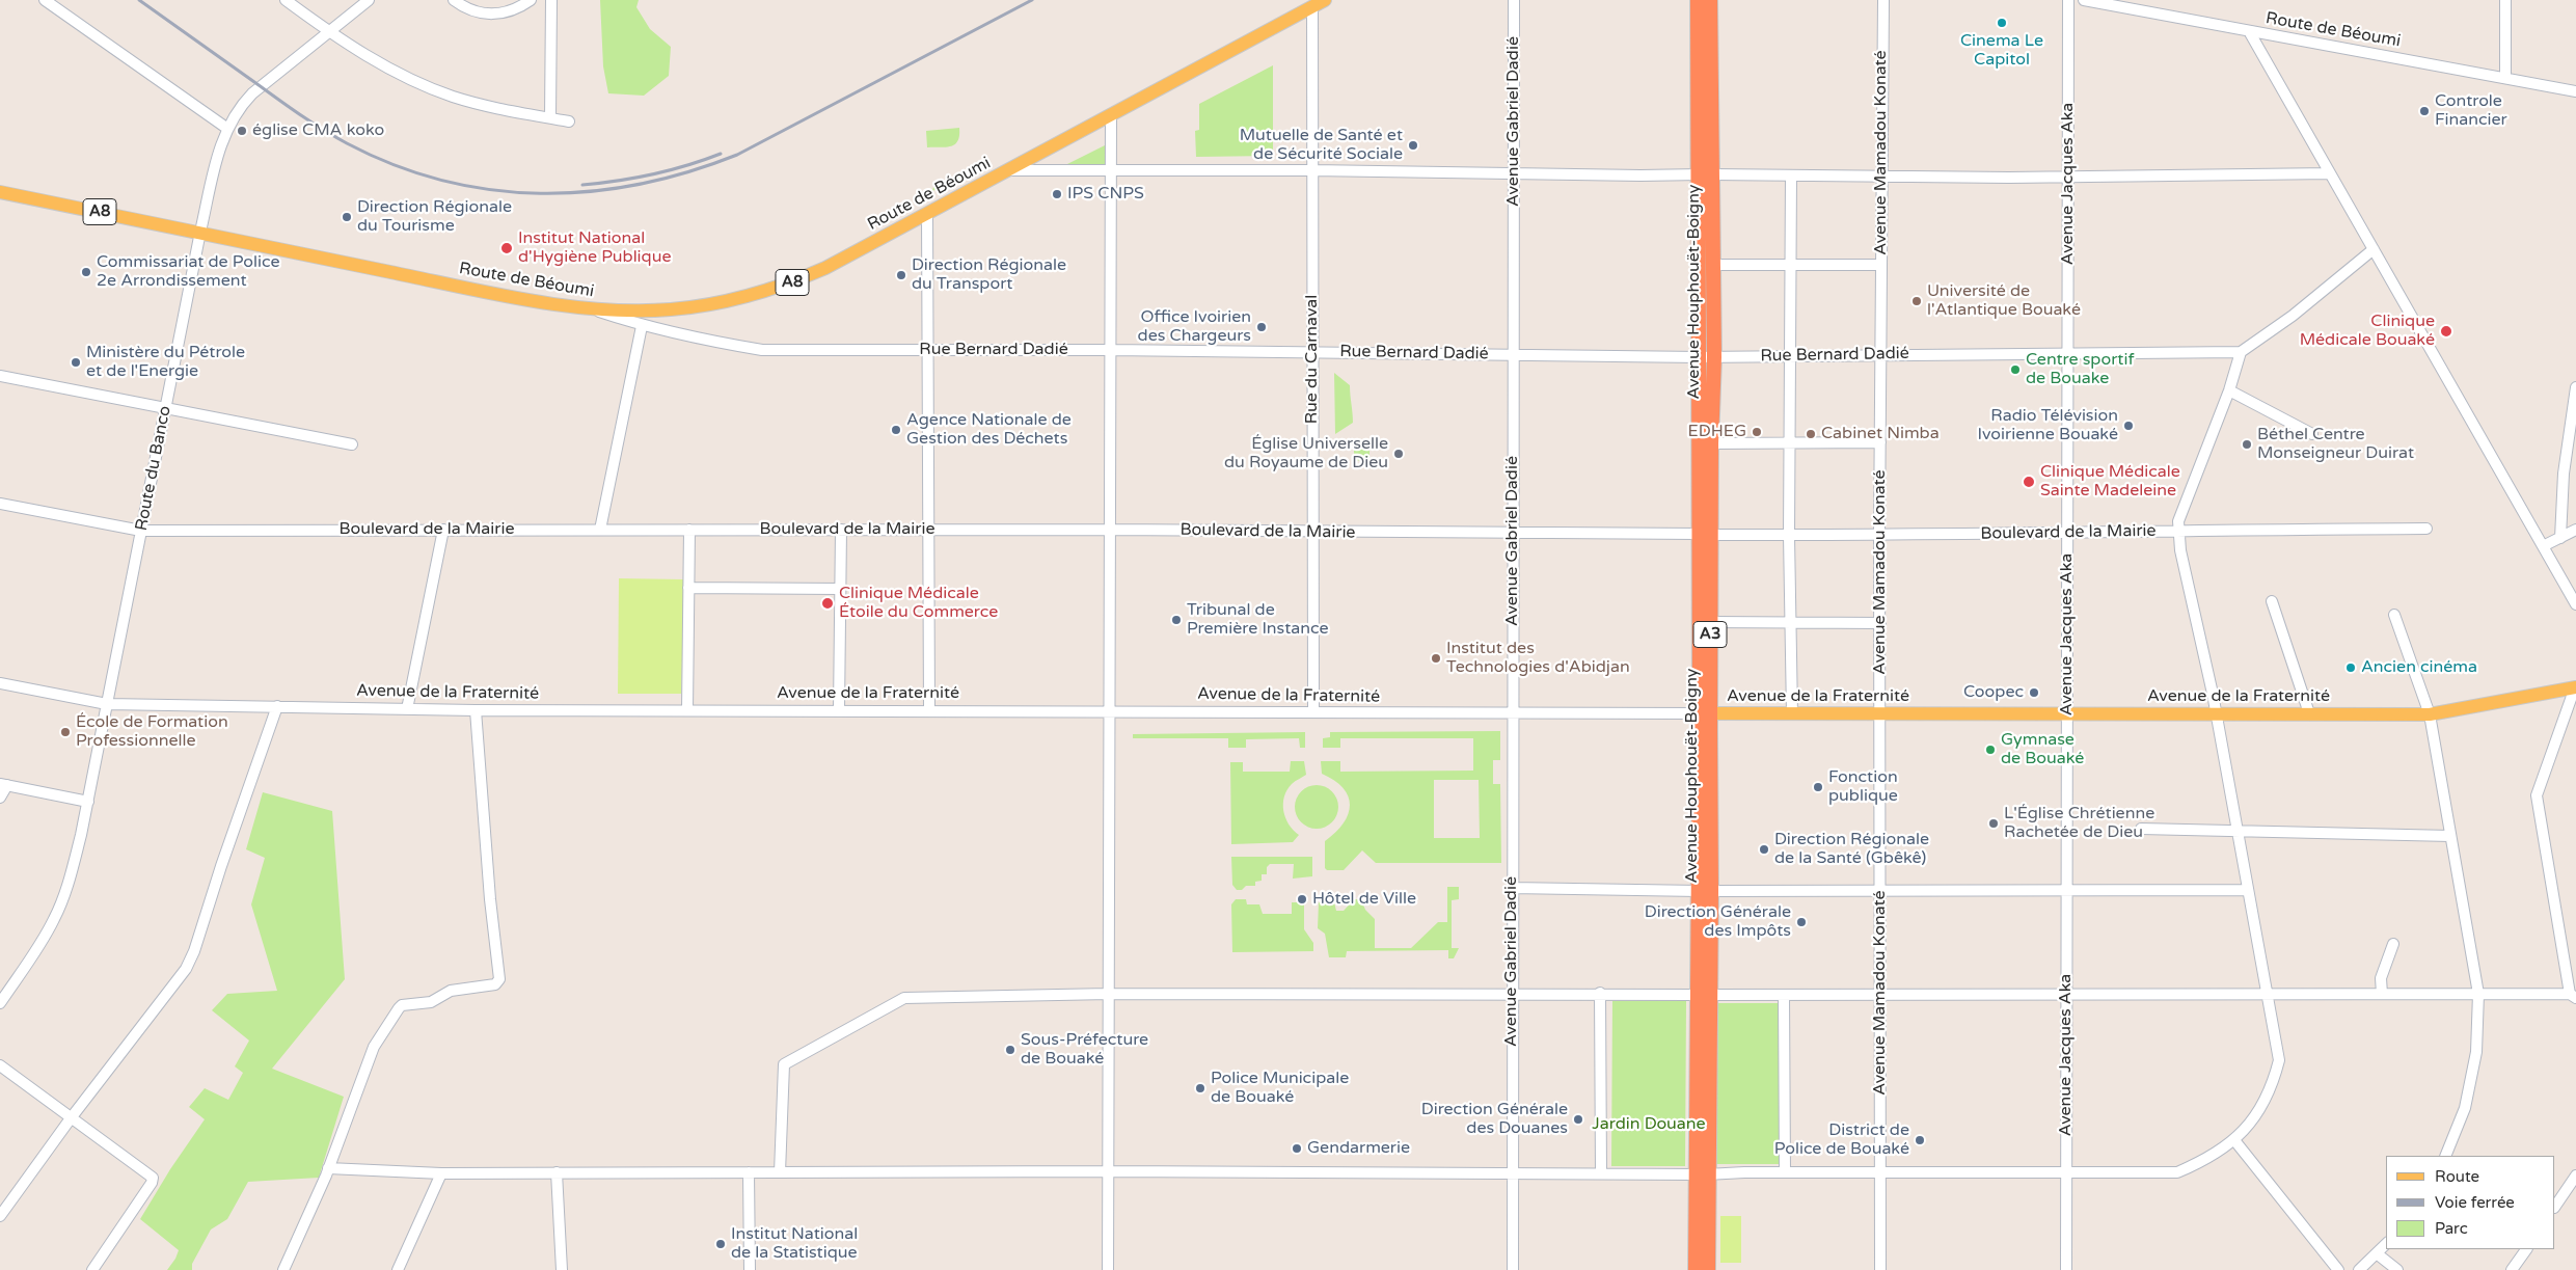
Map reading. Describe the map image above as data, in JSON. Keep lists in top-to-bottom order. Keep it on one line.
{"streets":{"highway":["Avenue Houphouët-Boigny","A3"],"main road":["Route de Béoumi","A8","Avenue de la Fraternité"],"street":["Avenue Gabriel Dadié","Avenue Mamadou Konaté","Avenue Jacques Aka","Rue Bernard Dadié","Rue du Carnaval","Route du Banco","Boulevard de la Mairie"]},"crossings":[["Route de Béoumi","Rue Bernard Dadié"],["Route de Béoumi","Rue du Carnaval"],["Route de Béoumi","Route du Banco"],["Avenue Gabriel Dadié","Rue Bernard Dadié"],["Avenue Gabriel Dadié","Boulevard de la Mairie"],["Avenue Gabriel Dadié","Avenue de la Fraternité"],["Avenue Mamadou Konaté","Rue Bernard Dadié"],["Avenue Mamadou Konaté","Boulevard de la Mairie"],["Avenue Mamadou Konaté","Avenue de la Fraternité"],["Avenue Jacques Aka","Rue Bernard Dadié"],["Avenue Jacques Aka","Boulevard de la Mairie"],["Avenue Jacques Aka","Avenue de la Fraternité"],["Avenue Houphouët-Boigny","Rue Bernard Dadié"],["Avenue Houphouët-Boigny","Boulevard de la Mairie"],["Avenue Houphouët-Boigny","Avenue de la Fraternité"],["Rue Bernard Dadié","Rue du Carnaval"],["Rue du Carnaval","Boulevard de la Mairie"],["Rue du Carnaval","Avenue de la Fraternité"],["Route du Banco","Boulevard de la Mairie"],["Route du Banco","Avenue de la Fraternité"]],"parks":["Jardin Douane"],"places":["Cinema Le Capitol","Controle Financier","église CMA koko","Mutuelle de Santé et de Sécurité Sociale","IPS CNPS","Direction Régionale du Tourisme","Institut National d'Hygiène Publique","Commissariat de Police 2e Arrondissement","Direction Régionale du Transport","Université de l'Atlantique Bouaké","Office Ivoirien des Chargeurs","Clinique Médicale Bouaké","Ministère du Pétrole et de l'Energie","Centre sportif de Bouake","Radio Télévision Ivoirienne Bouaké","Agence Nationale de Gestion des Déchets","EDHEG","Cabinet Nimba","Béthel Centre Monseigneur Duirat","Église Universelle du Royaume de Dieu","Clinique Médicale Sainte Madeleine","Clinique Médicale Étoile du Commerce","Tribunal de Première Instance","Institut des Technologies d'Abidjan","Ancien cinéma","Coopec","École de Formation Professionnelle","Gymnase de Bouaké","Fonction publique","L'Église Chrétienne Rachetée de Dieu","Direction Régionale de la Santé (Gbêkê)","Hôtel de Ville","Direction Générale des Impôts","Sous-Préfecture de Bouaké","Police Municipale de Bouaké","Direction Générale des Douanes","District de Police de Bouaké","Gendarmerie","Institut National de la Statistique"],"legend":["Route","Voie ferrée","Parc"]}
